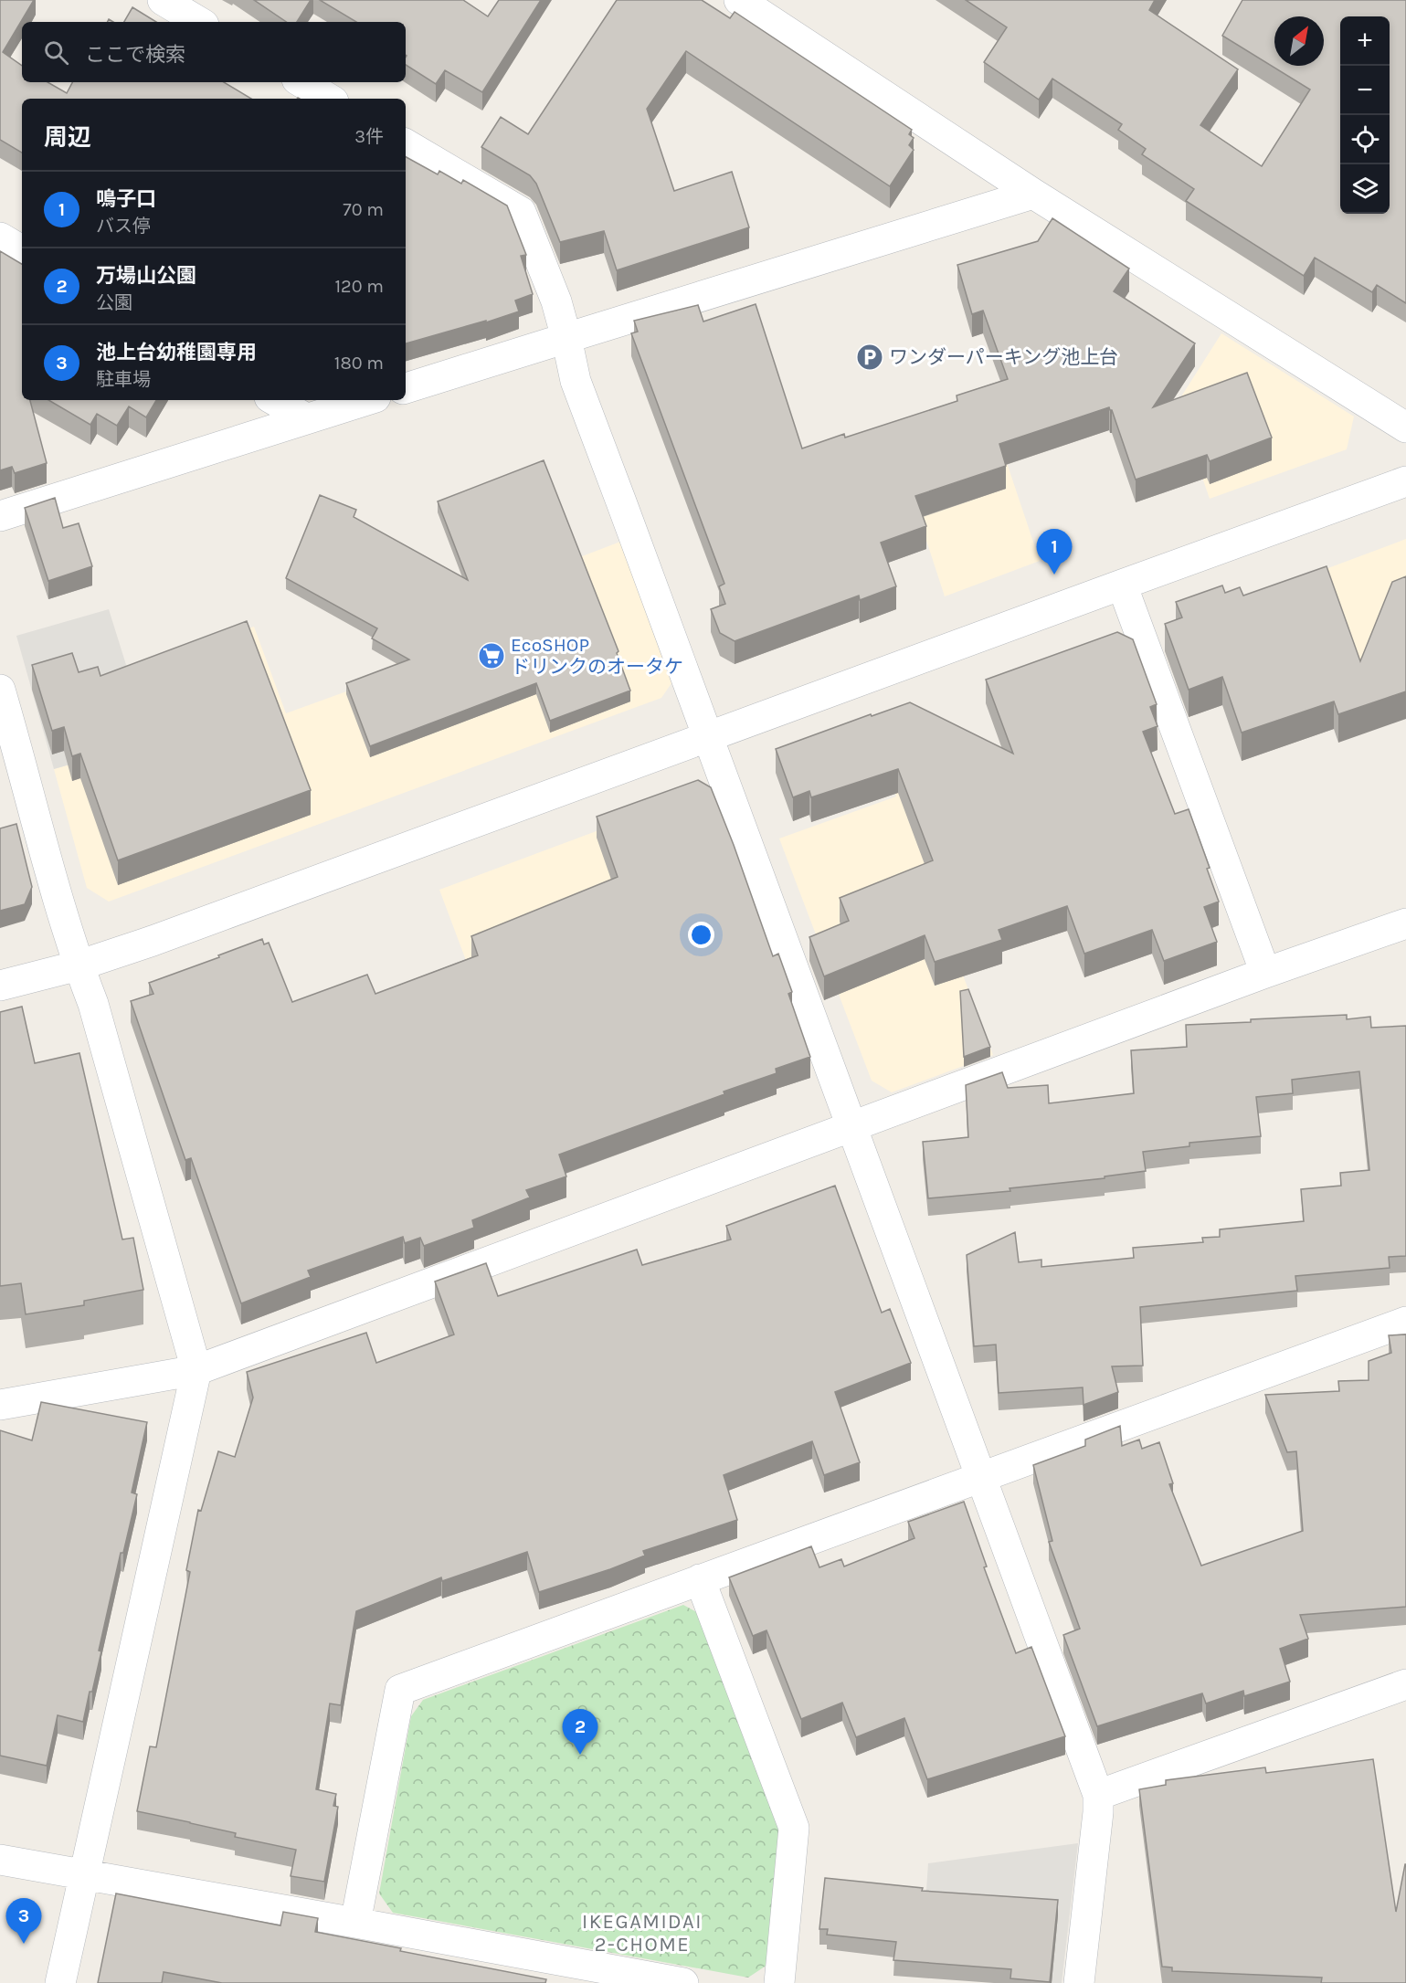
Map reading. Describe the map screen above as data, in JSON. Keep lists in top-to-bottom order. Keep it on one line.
{"districts":["IKEGAMIDAI 2-CHOME"],"places":{"parking":["ワンダーパーキング池上台"],"supermarket":["EcoSHOP ドリンクのオータケ"]},"north":"top right","page":{"map_buttons":["+","−"],"search":"ここで検索","heading":["周辺","3件"],"list":[{"mark":"1","name":"鳴子口","note":"バス停","value":"70 m"},{"mark":"2","name":"万場山公園","note":"公園","value":"120 m"},{"mark":"3","name":"池上台幼稚園専用","note":"駐車場","value":"180 m"}],"pins":["1","2","3"]}}
